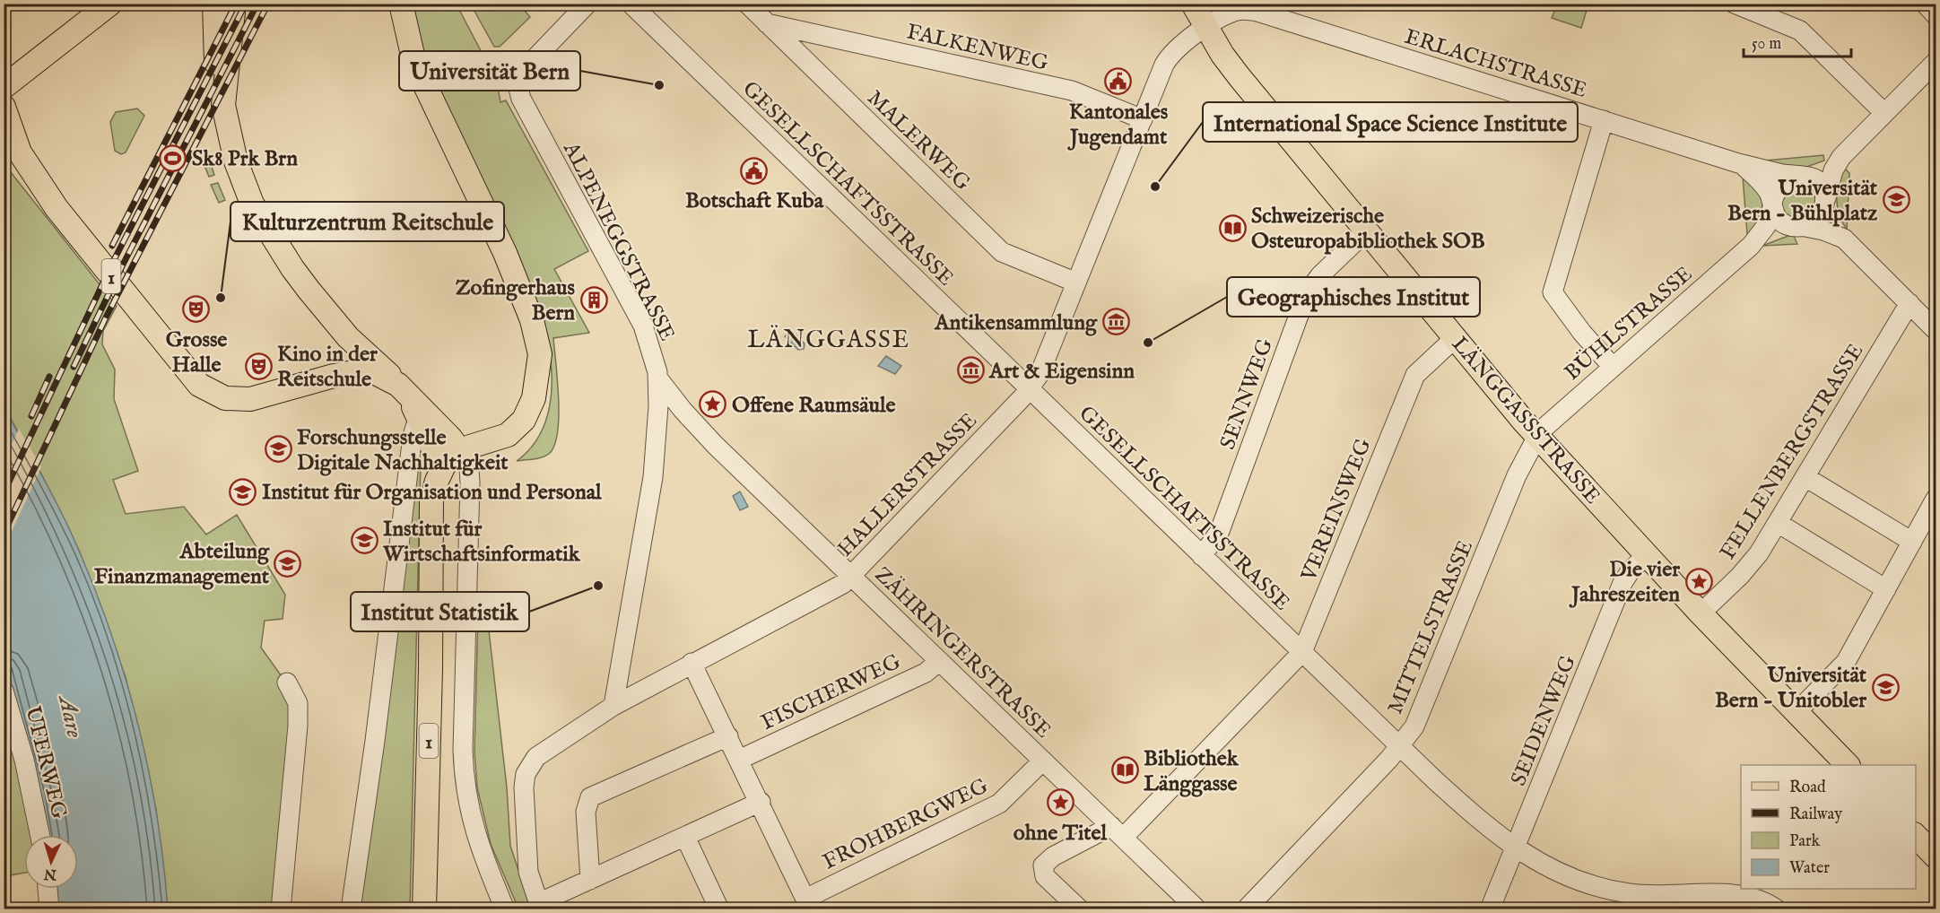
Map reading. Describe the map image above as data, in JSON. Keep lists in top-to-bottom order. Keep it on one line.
{"streets":{"main road":["1","LÄNGGASSSTRASSE"],"street":["FALKENWEG","ERLACHSTRASSE","MALERWEG","GESELLSCHAFTSSTRASSE","ALPENEGGSTRASSE","BÜHLSTRASSE","SENNWEG","FELLENBERGSTRASSE","HALLERSTRASSE","VEREINSWEG","MITTELSTRASSE","ZÄHRINGERSTRASSE","FISCHERWEG","SEIDENWEG","UFERWEG","FROHBERGWEG"]},"crossings":[["FALKENWEG","MALERWEG"],["FALKENWEG","HALLERSTRASSE"],["ERLACHSTRASSE","BÜHLSTRASSE"],["ERLACHSTRASSE","LÄNGGASSSTRASSE"],["ERLACHSTRASSE","HALLERSTRASSE"],["MALERWEG","HALLERSTRASSE"],["GESELLSCHAFTSSTRASSE","SENNWEG"],["GESELLSCHAFTSSTRASSE","HALLERSTRASSE"],["GESELLSCHAFTSSTRASSE","VEREINSWEG"],["GESELLSCHAFTSSTRASSE","MITTELSTRASSE"],["GESELLSCHAFTSSTRASSE","SEIDENWEG"],["ALPENEGGSTRASSE","HALLERSTRASSE"],["ALPENEGGSTRASSE","ZÄHRINGERSTRASSE"],["BÜHLSTRASSE","LÄNGGASSSTRASSE"],["BÜHLSTRASSE","MITTELSTRASSE"],["SENNWEG","LÄNGGASSSTRASSE"],["LÄNGGASSSTRASSE","FELLENBERGSTRASSE"],["LÄNGGASSSTRASSE","HALLERSTRASSE"],["LÄNGGASSSTRASSE","VEREINSWEG"],["LÄNGGASSSTRASSE","MITTELSTRASSE"],["LÄNGGASSSTRASSE","SEIDENWEG"],["HALLERSTRASSE","ZÄHRINGERSTRASSE"],["VEREINSWEG","ZÄHRINGERSTRASSE"],["ZÄHRINGERSTRASSE","FISCHERWEG"],["ZÄHRINGERSTRASSE","FROHBERGWEG"]],"districts":["LÄNGGASSE"],"water":["Aare"],"places":{"public building":["Kantonales Jugendamt","Botschaft Kuba"],"other":["Universität Bern","International Space Science Institute","Kulturzentrum Reitschule","Geographisches Institut","Institut Statistik"],"sports":["Sk8 Prk Brn"],"school or university":["Universität Bern - Bühlplatz","Forschungsstelle Digitale Nachhaltigkeit","Institut für Organisation und Personal","Institut für Wirtschaftsinformatik","Abteilung Finanzmanagement","Universität Bern - Unitobler"],"library":["Schweizerische Osteuropabibliothek SOB","Bibliothek Länggasse"],"building":["Zofingerhaus Bern"],"theatre":["Grosse Halle","Kino in der Reitschule"],"museum":["Antikensammlung","Art & Eigensinn"],"place":["Offene Raumsäule","Die vier Jahreszeiten","ohne Titel"]},"legend":["Road","Railway","Park","Water"],"scale_bar":"50 m","north":"bottom"}
